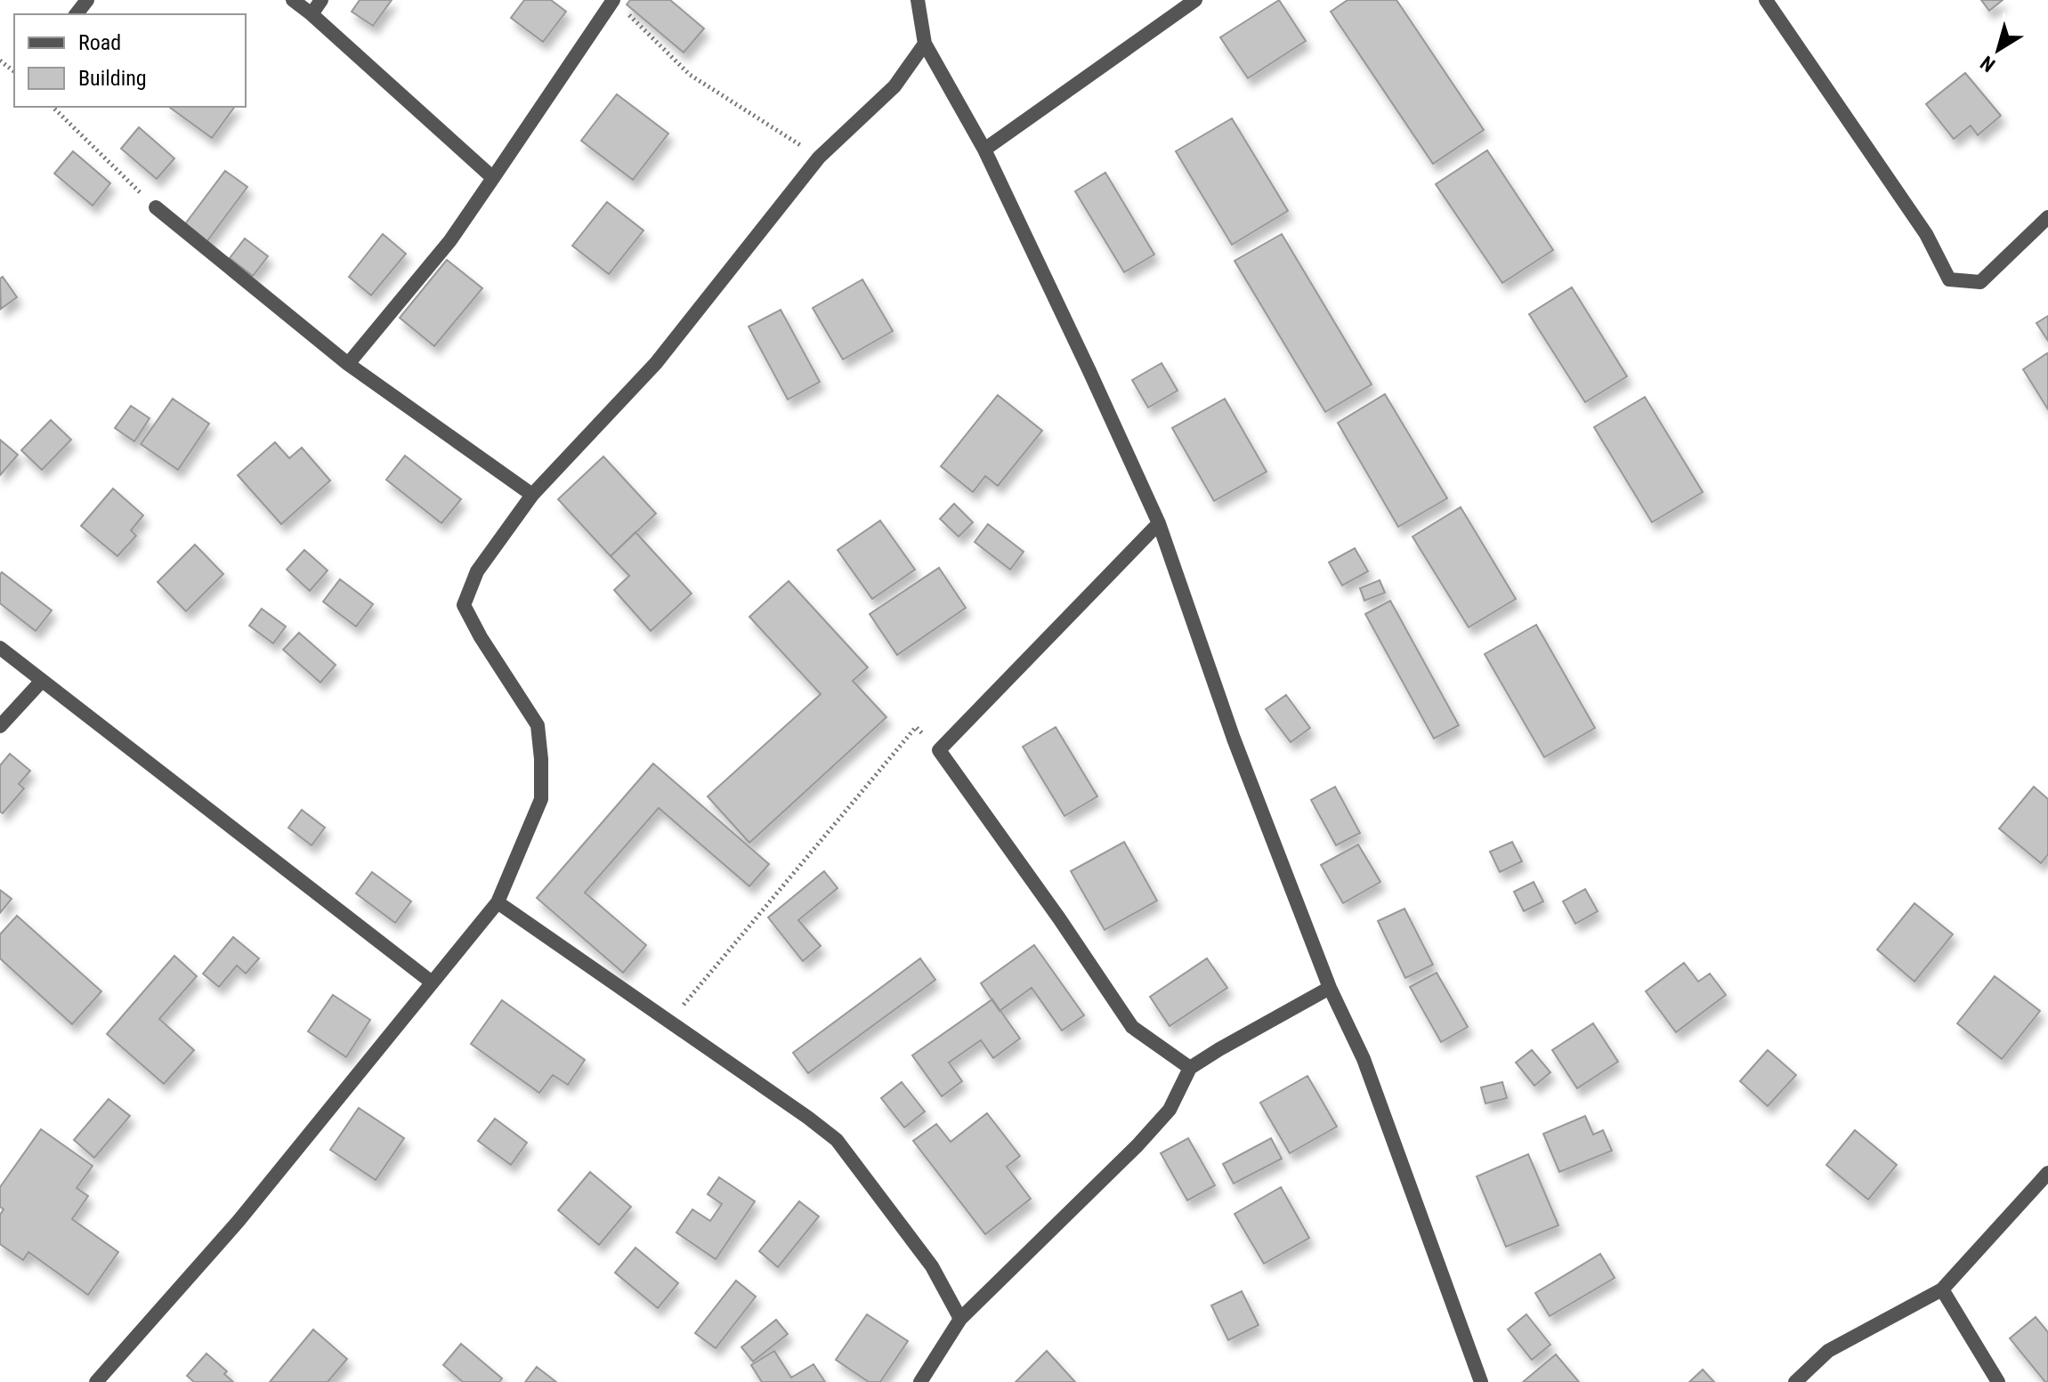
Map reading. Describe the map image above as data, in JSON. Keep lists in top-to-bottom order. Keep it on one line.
{"legend":["Road","Building"],"north":"bottom left"}
